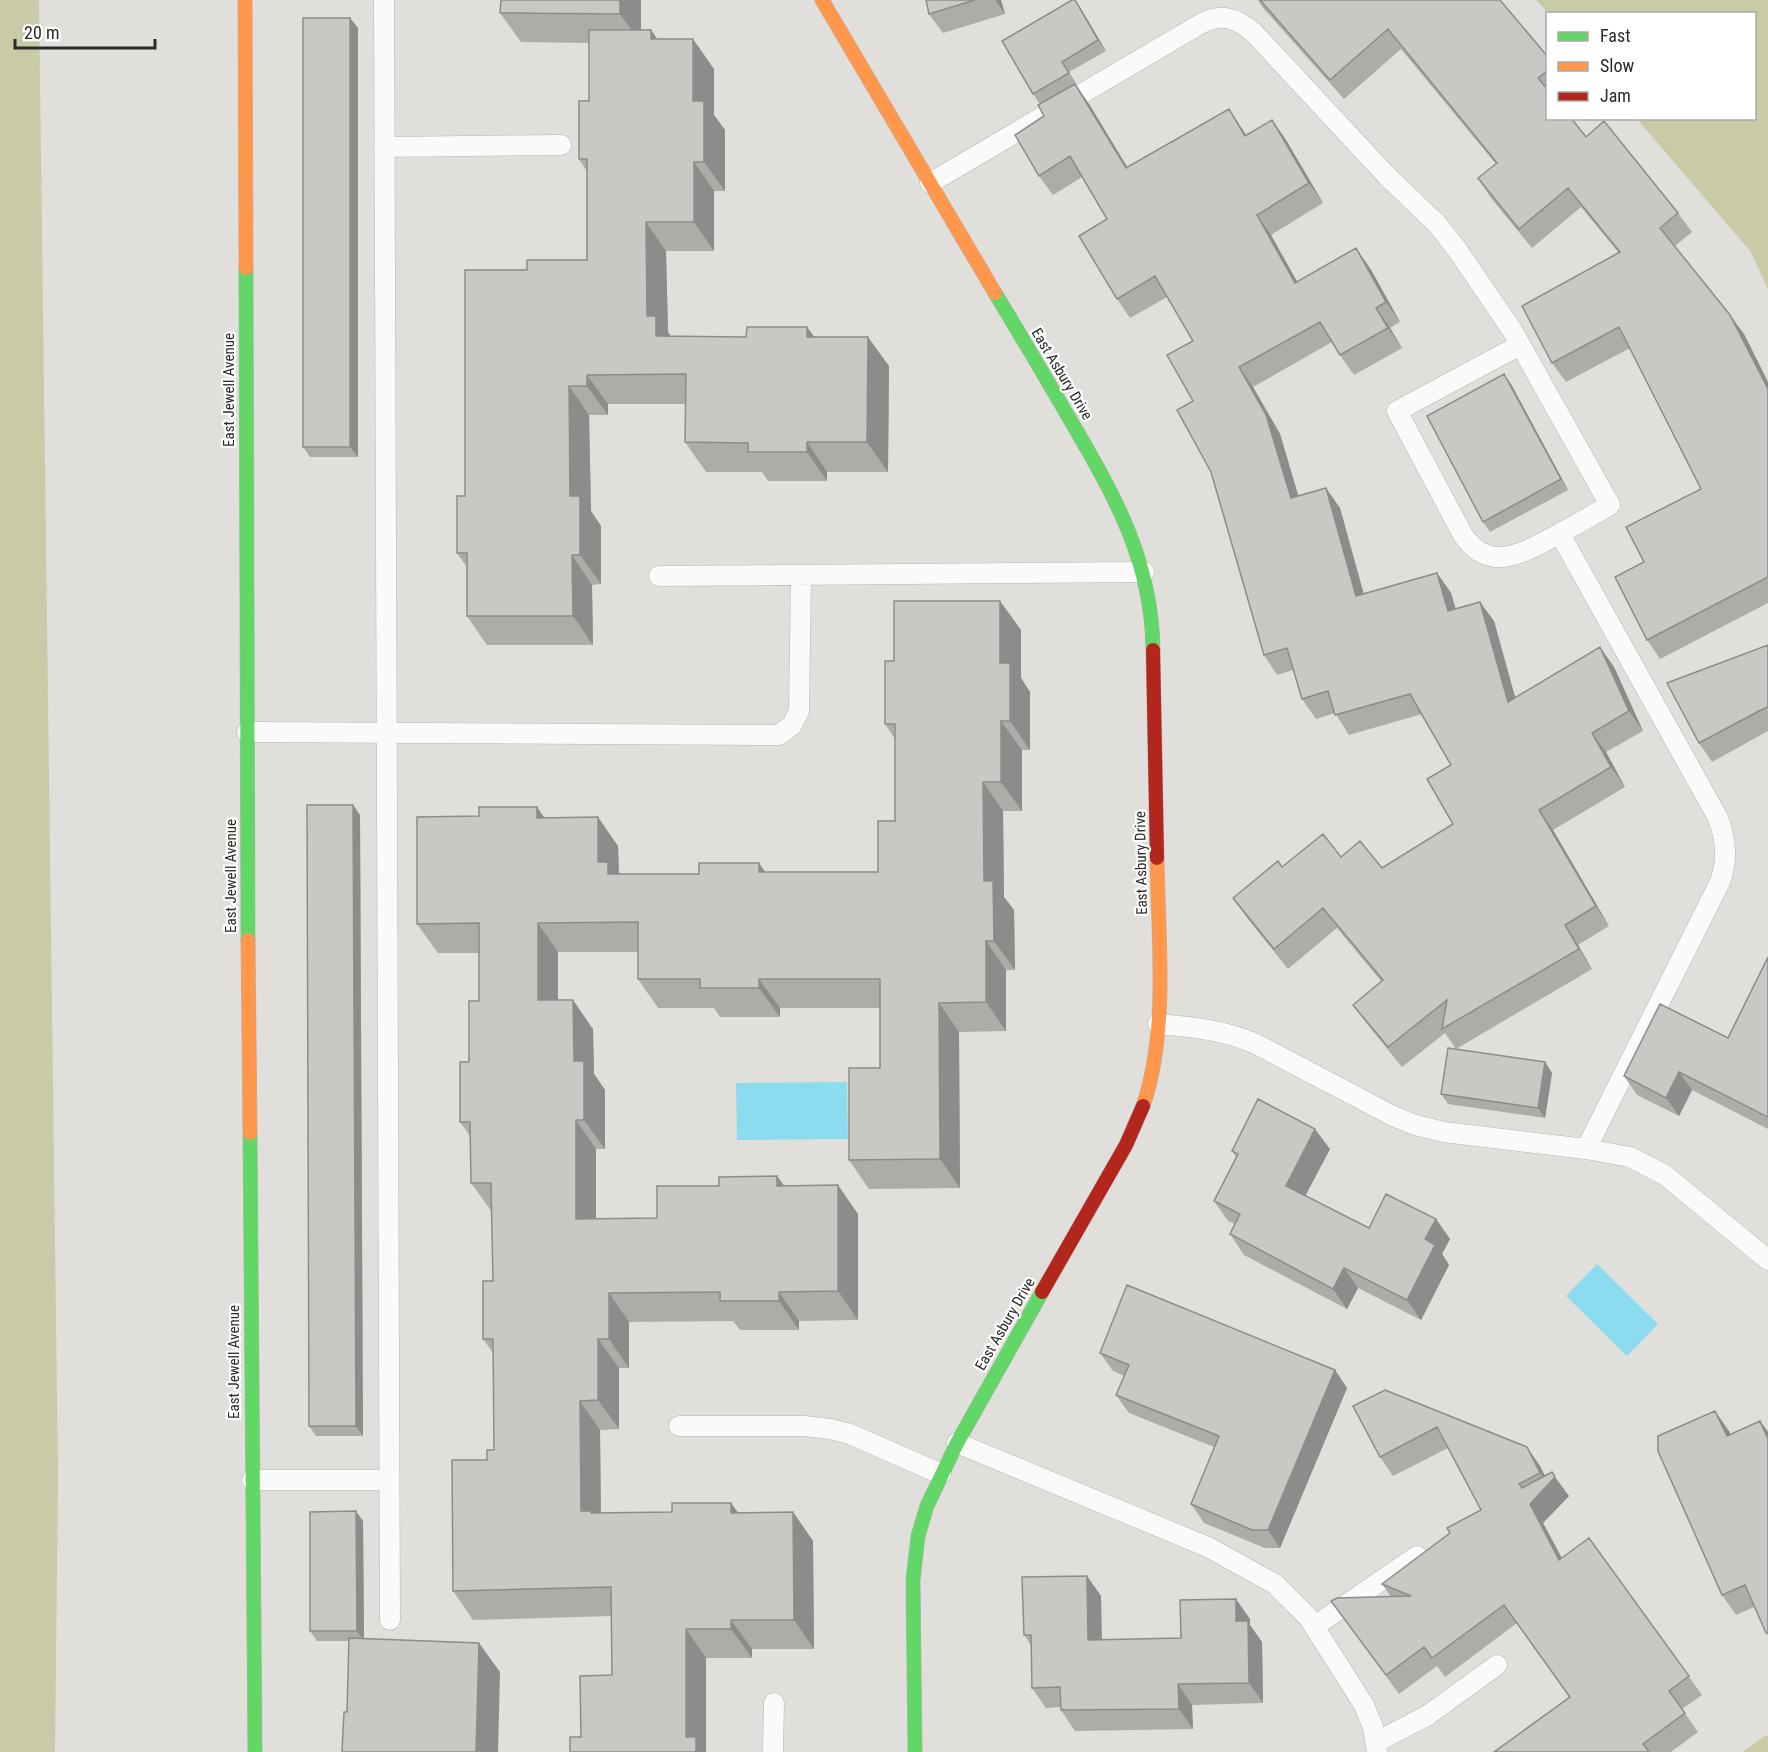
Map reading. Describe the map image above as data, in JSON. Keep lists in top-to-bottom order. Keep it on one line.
{"streets":{"street":["East Asbury Drive","East Jewell Avenue"]},"legend":["Fast","Slow","Jam"],"scale_bar":"20 m"}
